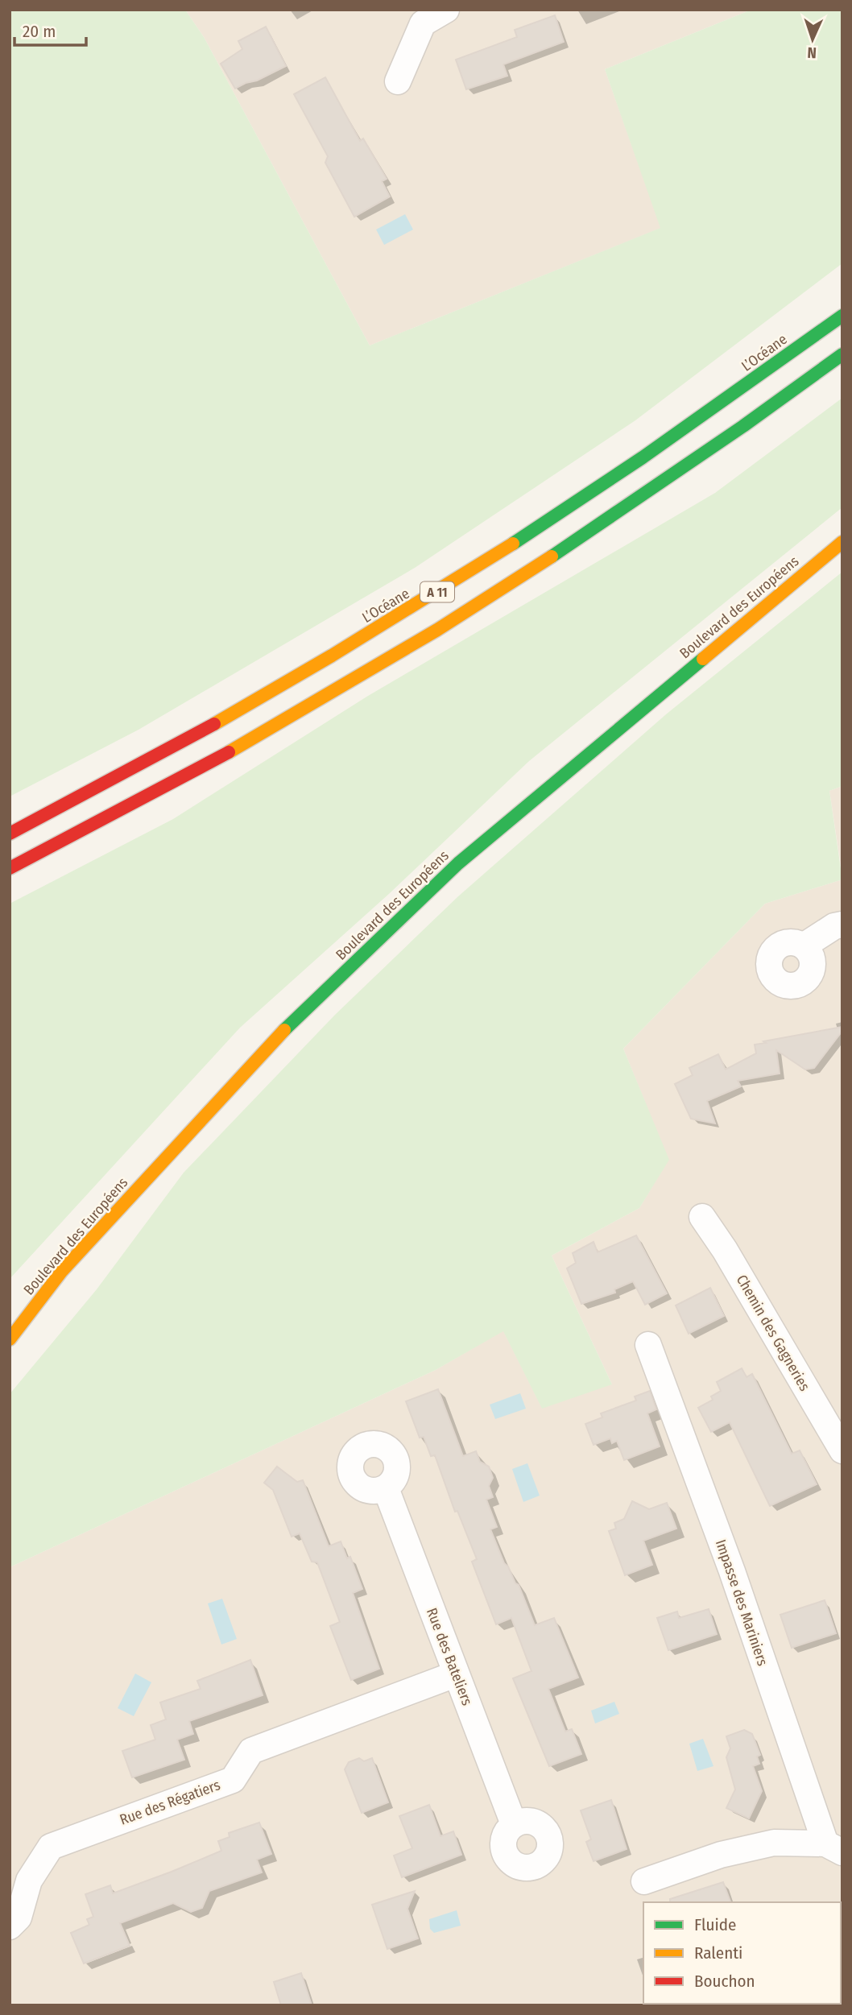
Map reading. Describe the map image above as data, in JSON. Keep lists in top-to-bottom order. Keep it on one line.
{"streets":{"main road":["L’Océane","A 11","Boulevard des Européens"],"street":["Chemin des Gagneries","Impasse des Mariniers","Rue des Bateliers","Rue des Régatiers"]},"crossings":[["Rue des Bateliers","Rue des Régatiers"]],"legend":["Fluide","Ralenti","Bouchon"],"scale_bar":"20 m","north":"bottom"}
